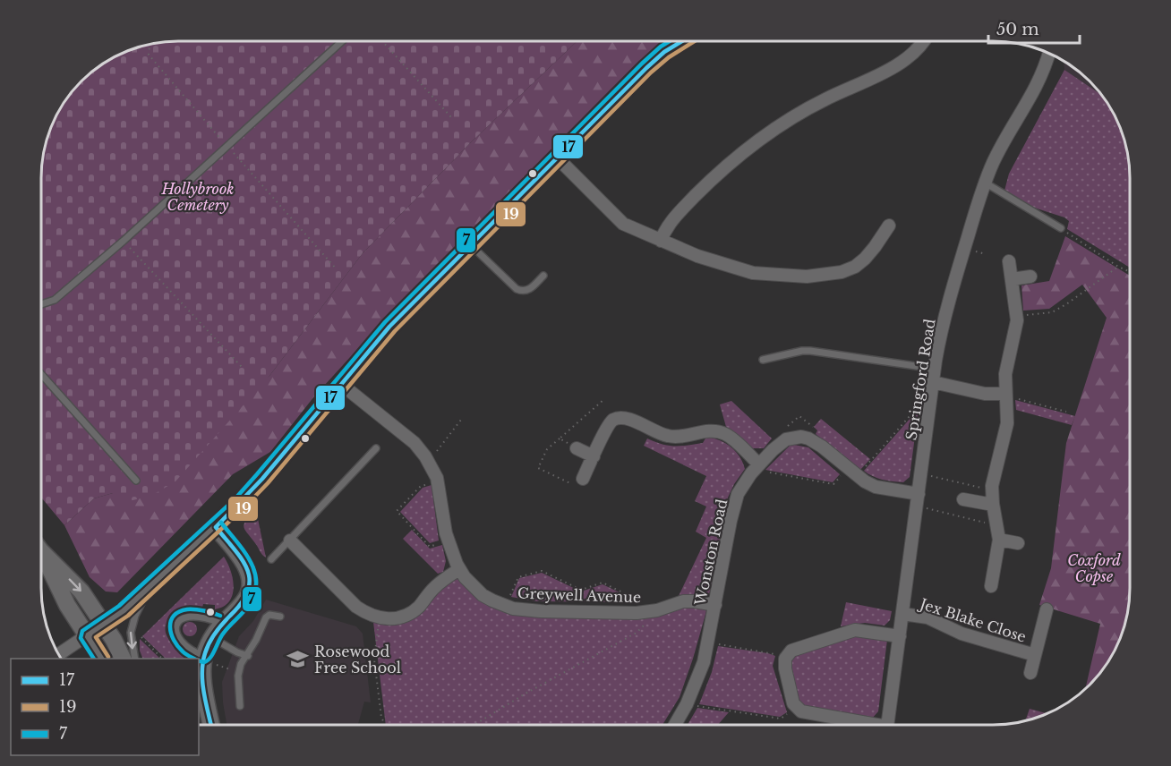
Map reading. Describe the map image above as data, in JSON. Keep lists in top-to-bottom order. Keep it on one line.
{"streets":{"street":["Springford Road","Wonston Road","Greywell Avenue","Jex Blake Close"]},"crossings":[["Springford Road","Wonston Road"],["Springford Road","Jex Blake Close"],["Wonston Road","Greywell Avenue"]],"parks":["Hollybrook Cemetery","Coxford Copse"],"places":{"school or university":["Rosewood Free School"]},"lines":["transit line 17","transit line 19","transit line 7"],"legend":["17","19","7"],"scale_bar":"50 m"}
